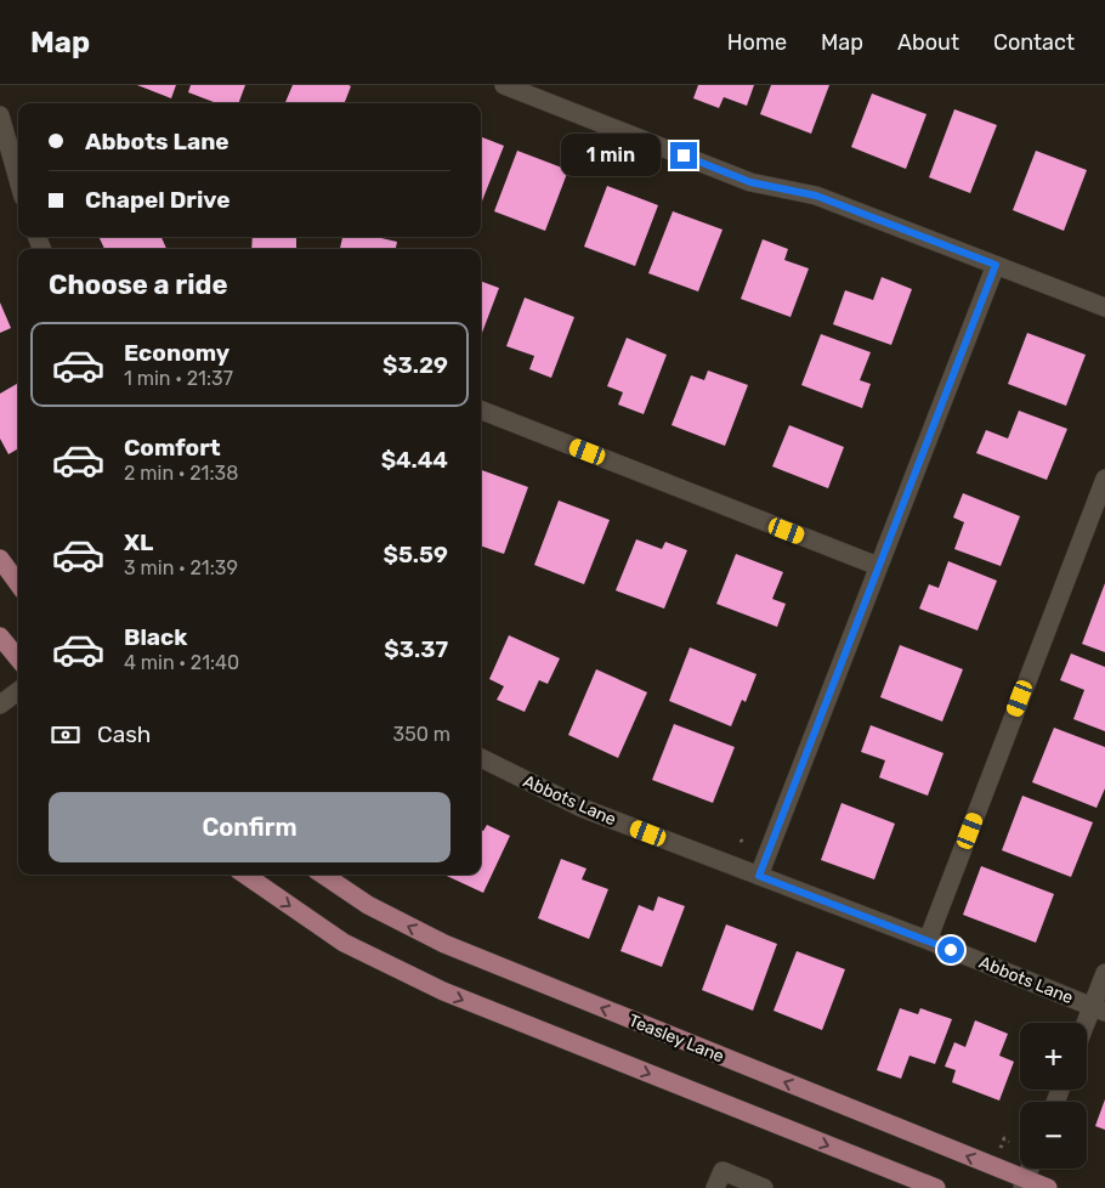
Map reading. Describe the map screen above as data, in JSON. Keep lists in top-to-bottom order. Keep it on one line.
{"streets":{"main road":["Teasley Lane"],"street":["Abbots Lane"]},"page":{"header":"Map","nav":["Home","Map","About","Contact"],"banner":["Abbots Lane","Chapel Drive"],"bubble":"1 min","heading":"Choose a ride","list":[{"name":"Economy","note":"1 min · 21:37","value":"$3.29"},{"name":"Comfort","note":"2 min · 21:38","value":"$4.44"},{"name":"XL","note":"3 min · 21:39","value":"$5.59"},{"name":"Black","note":"4 min · 21:40","value":"$3.37"}],"pay":["Cash","350 m"],"buttons":"Confirm","map_buttons":["+","−"]}}
